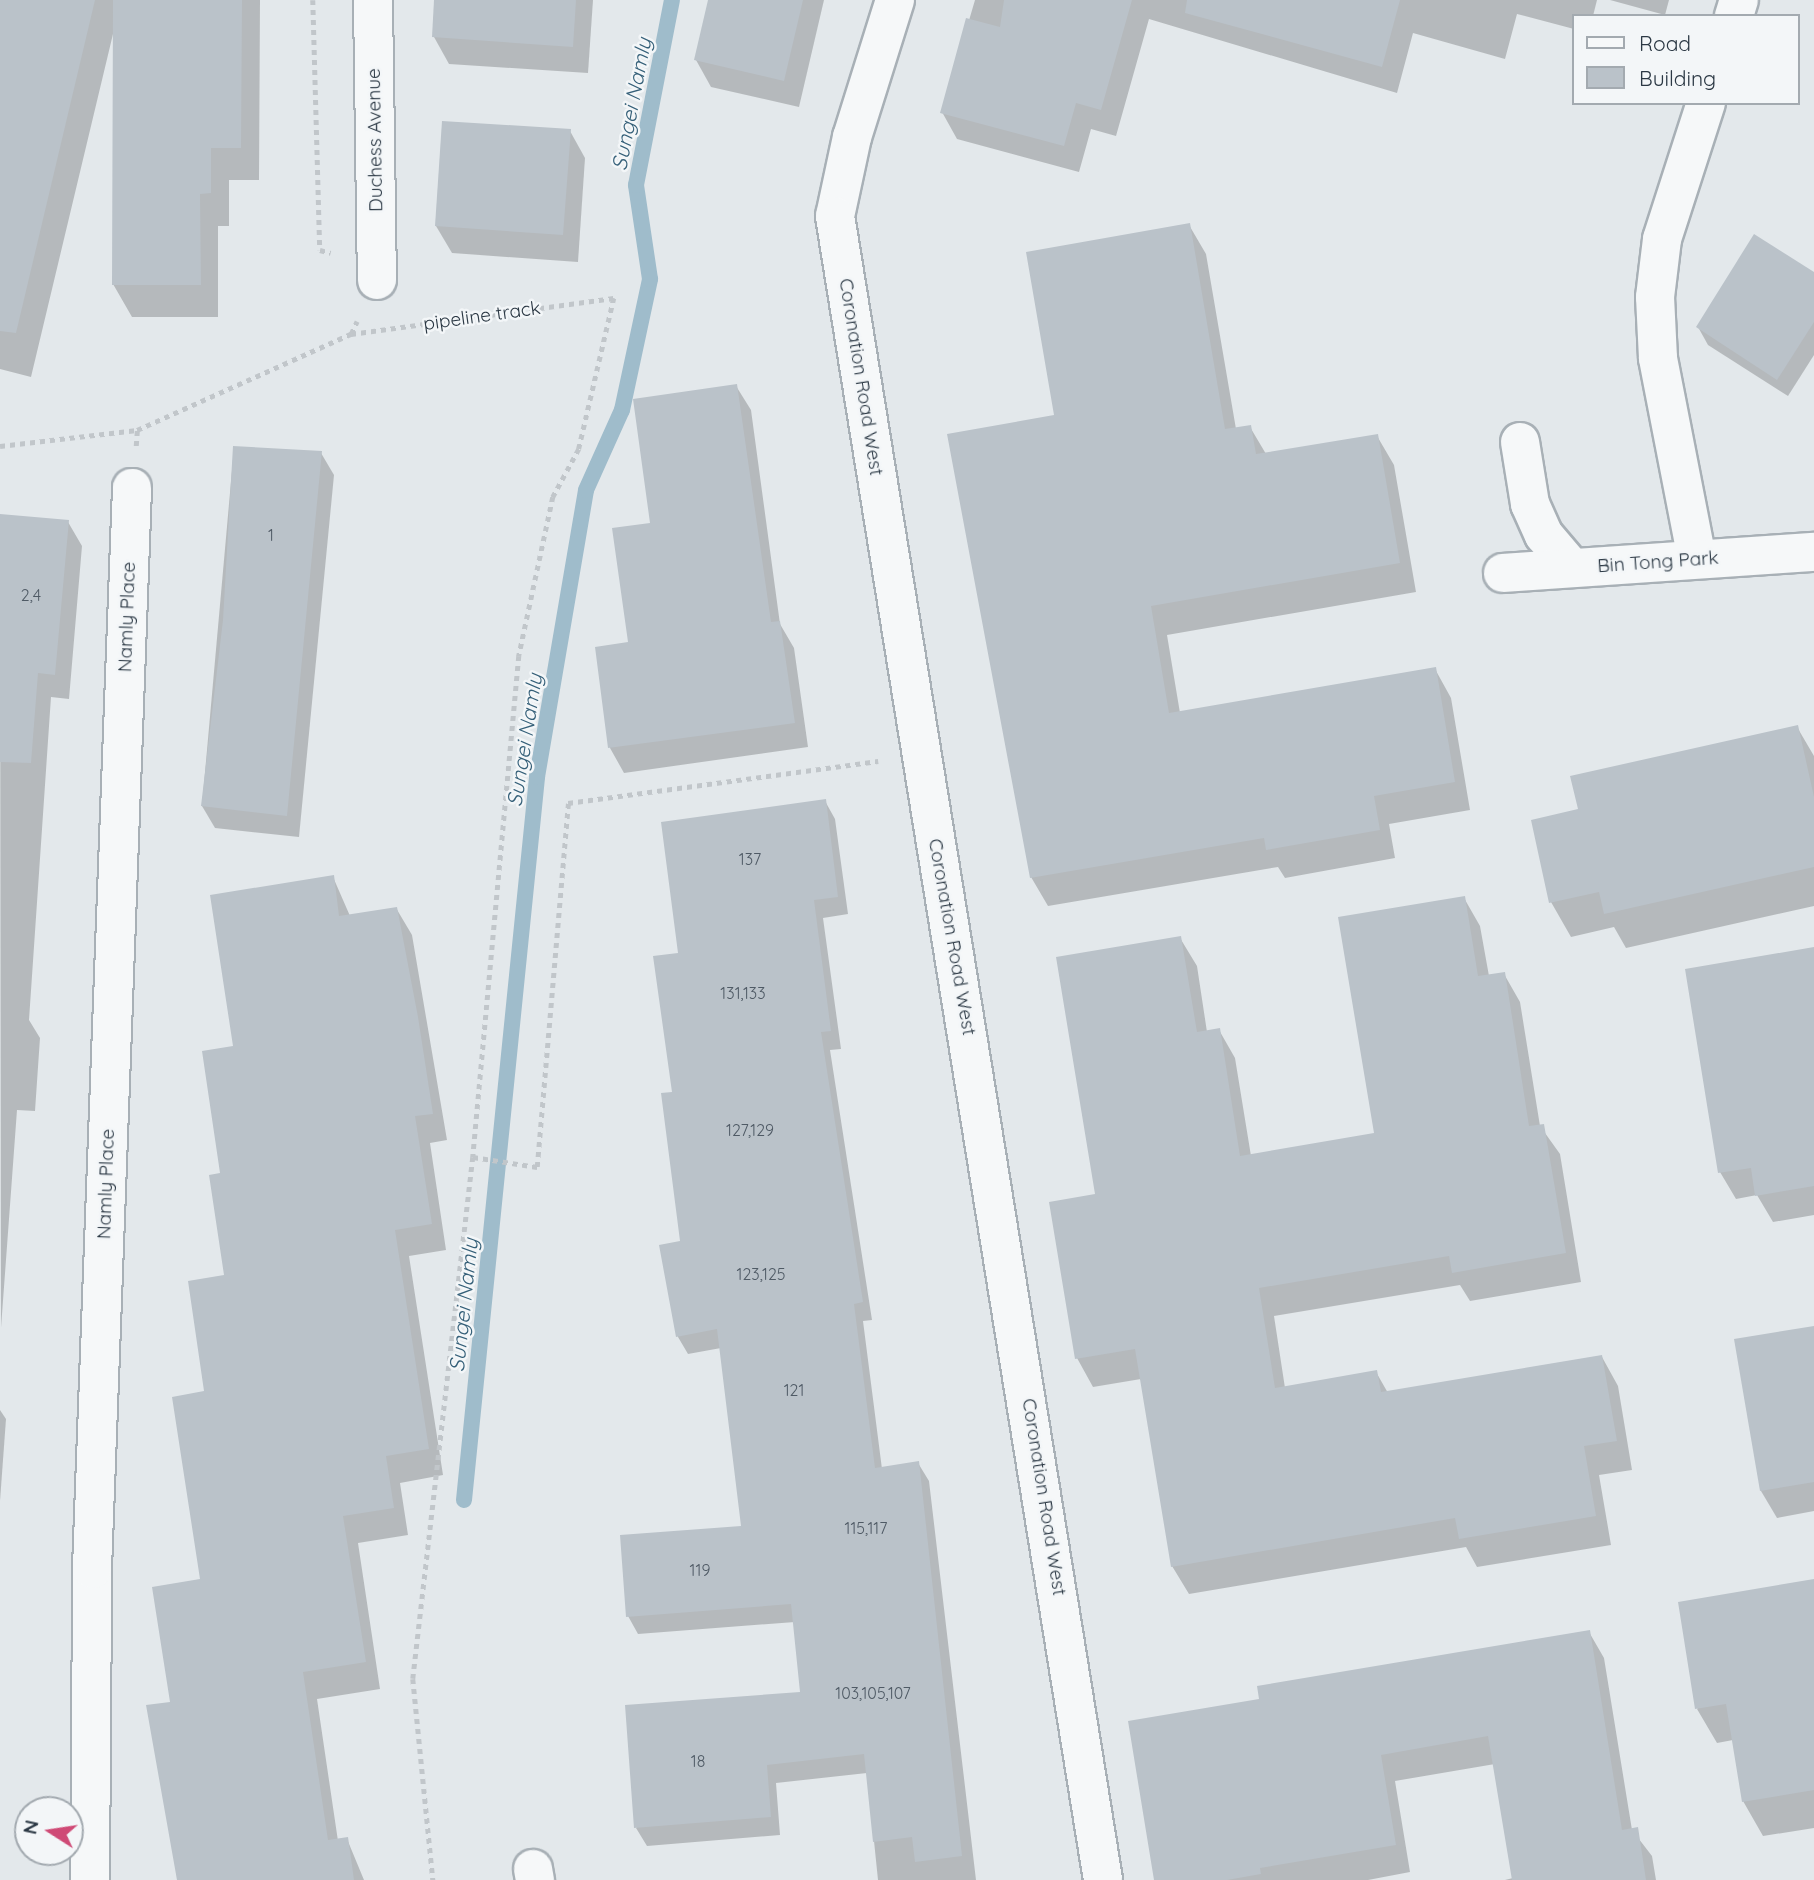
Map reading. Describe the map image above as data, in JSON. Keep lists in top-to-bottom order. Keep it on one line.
{"streets":{"street":["Duchess Avenue","Coronation Road West","Bin Tong Park","Namly Place"],"path":["pipeline track"]},"water":["Sungei Namly"],"house_numbers":["1","2,4","137","131,133","127,129","123,125","121","115,117","119","103,105,107","18"],"legend":["Road","Building"],"north":"left"}
